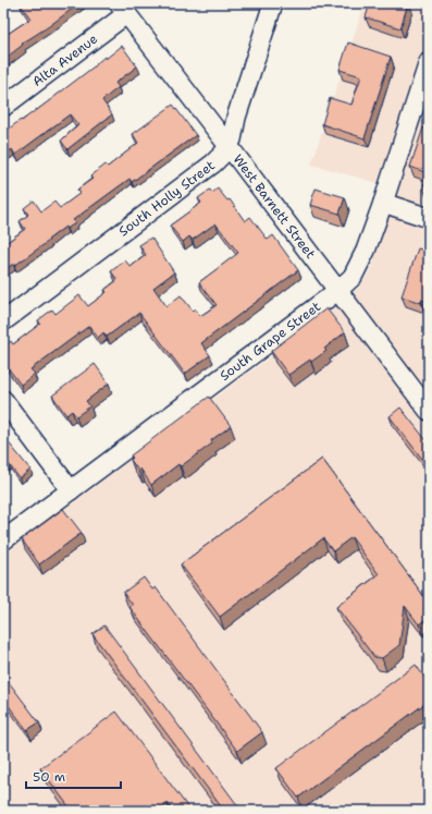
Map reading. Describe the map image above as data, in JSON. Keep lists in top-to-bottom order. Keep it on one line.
{"streets":{"street":["Alta Avenue","South Holly Street","West Barnett Street","South Grape Street"]},"crossings":[["Alta Avenue","West Barnett Street"],["South Holly Street","West Barnett Street"],["West Barnett Street","South Grape Street"]],"scale_bar":"50 m"}
